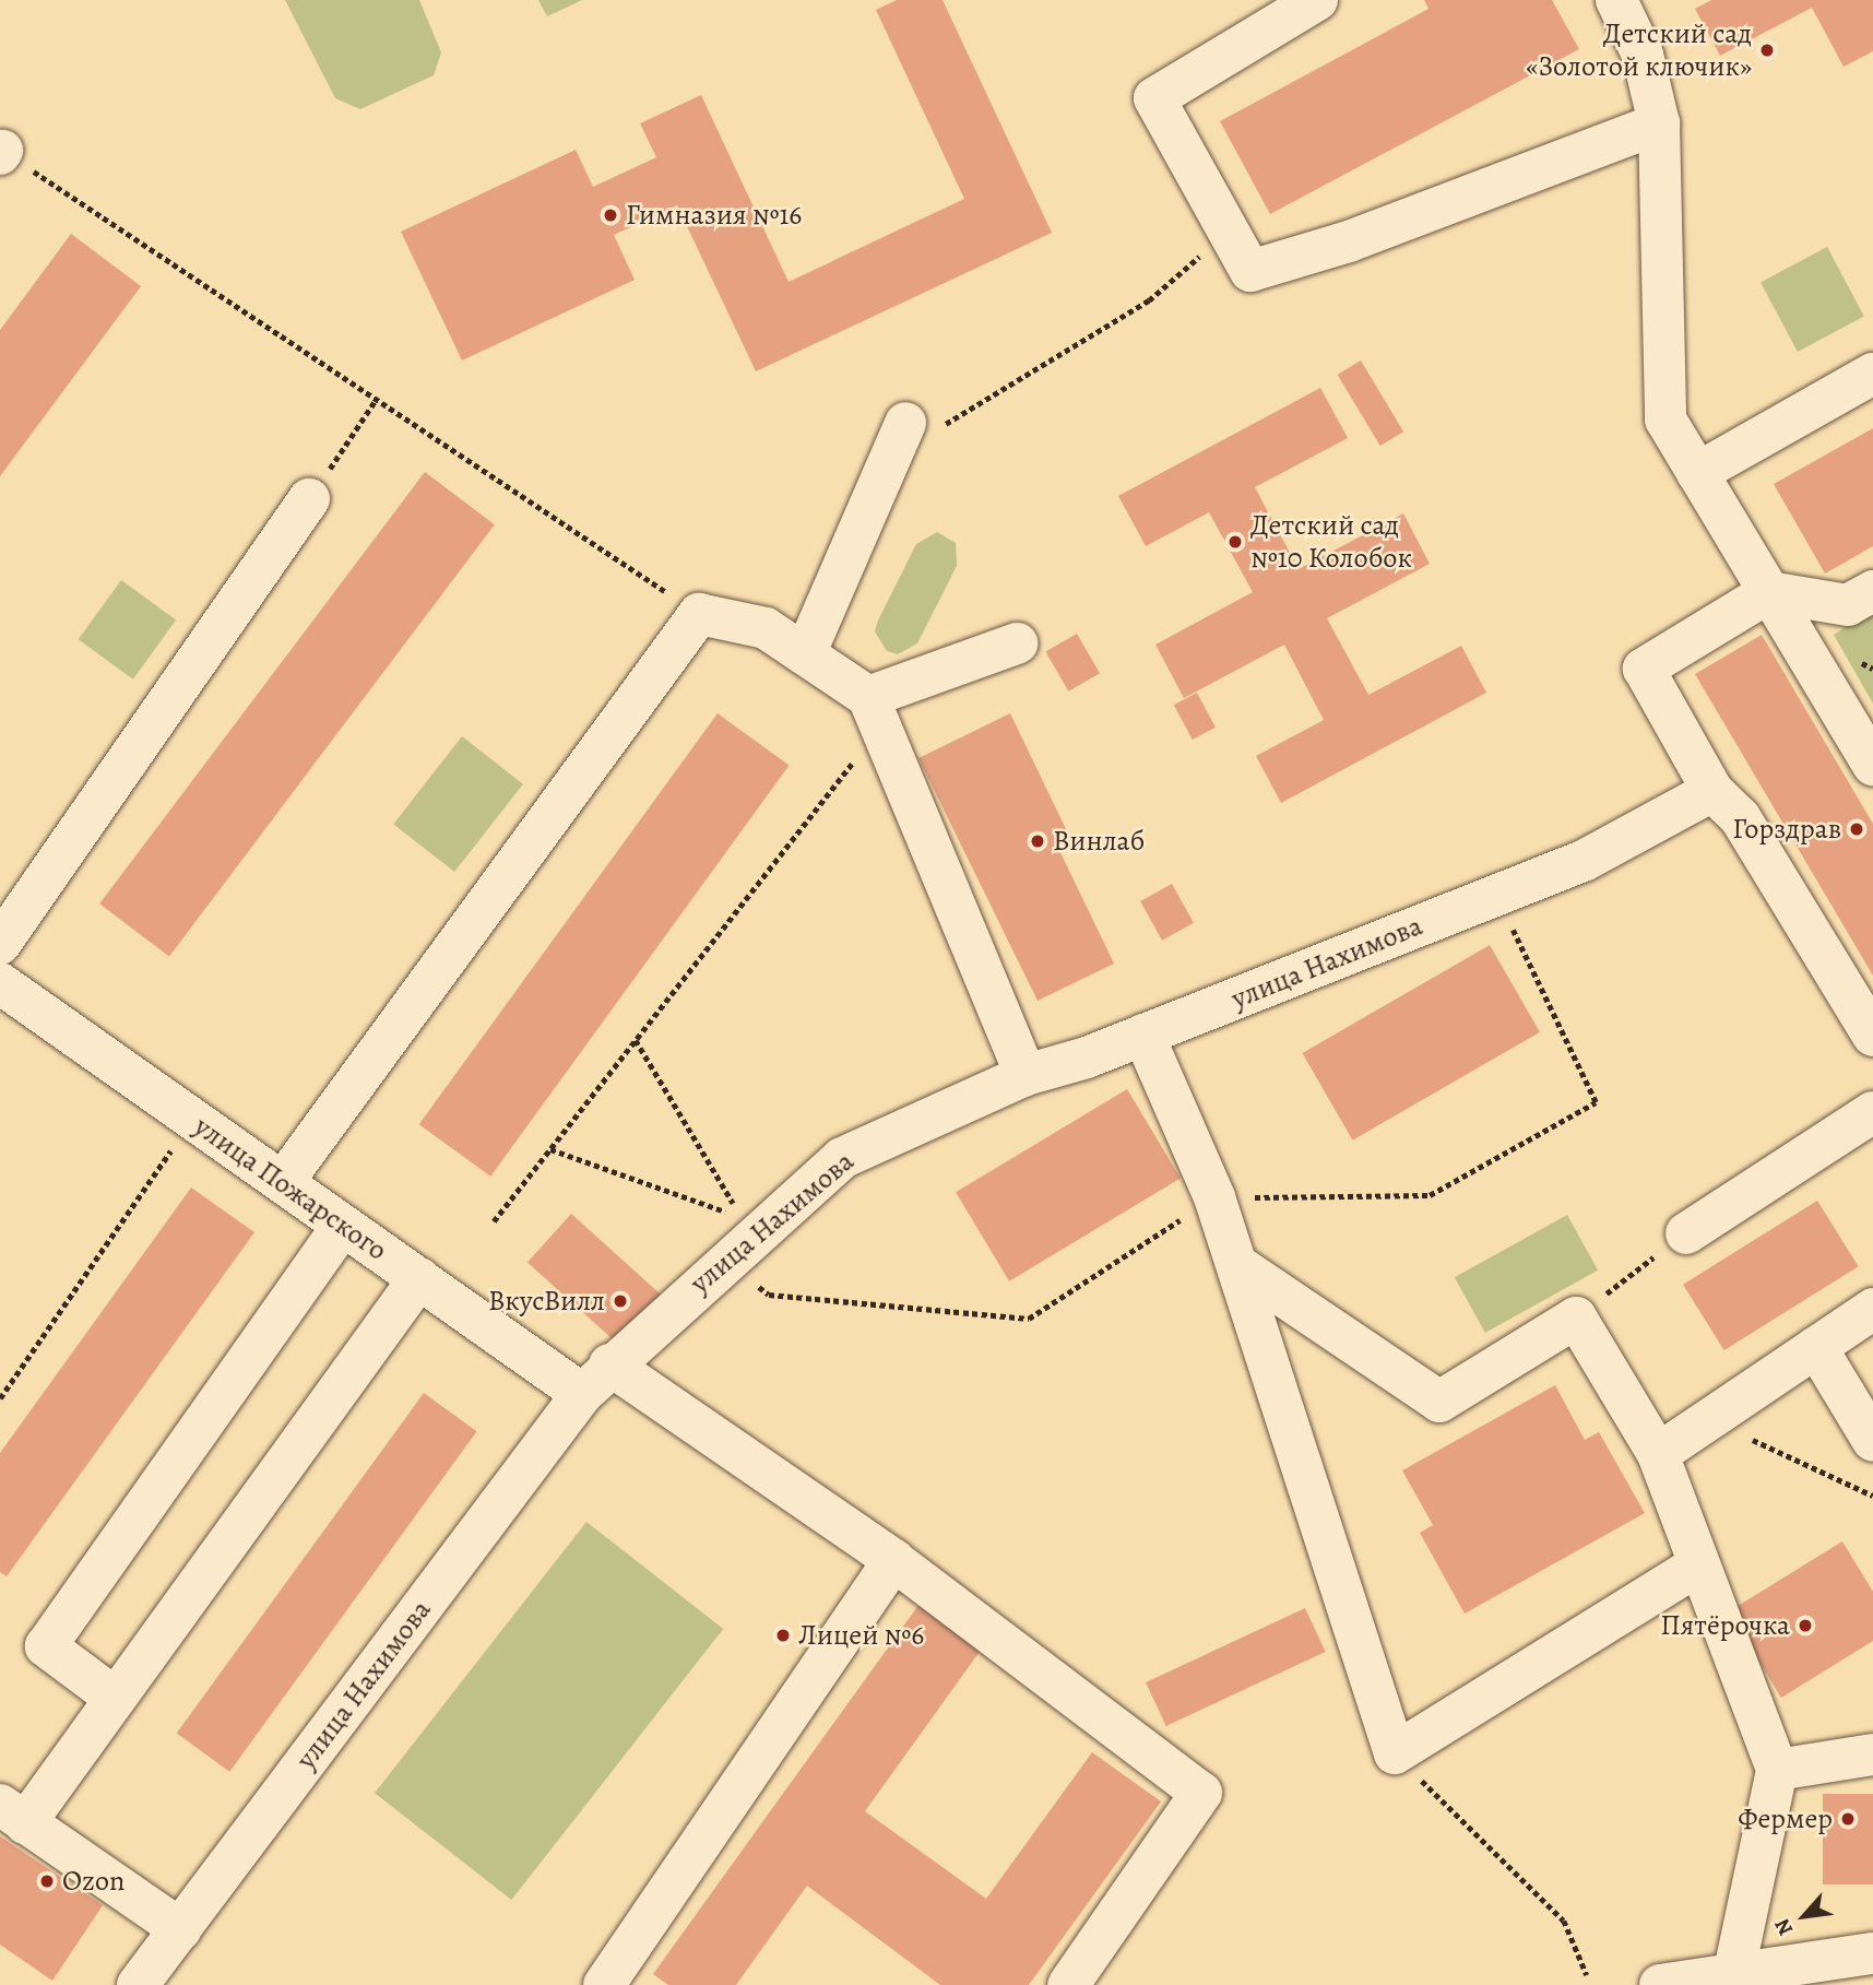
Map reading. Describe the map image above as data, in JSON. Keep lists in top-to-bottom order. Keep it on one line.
{"streets":{"street":["улица Нахимова","улица Пожарского"]},"crossings":[["улица Нахимова","улица Пожарского"]],"places":["Детский сад «Золотой ключик»","Гимназия №16","Детский сад №10 Колобок","Горздрав","Винлаб","ВкусВилл","Пятёрочка","Лицей №6","Фермер","Ozon"],"north":"bottom left"}
